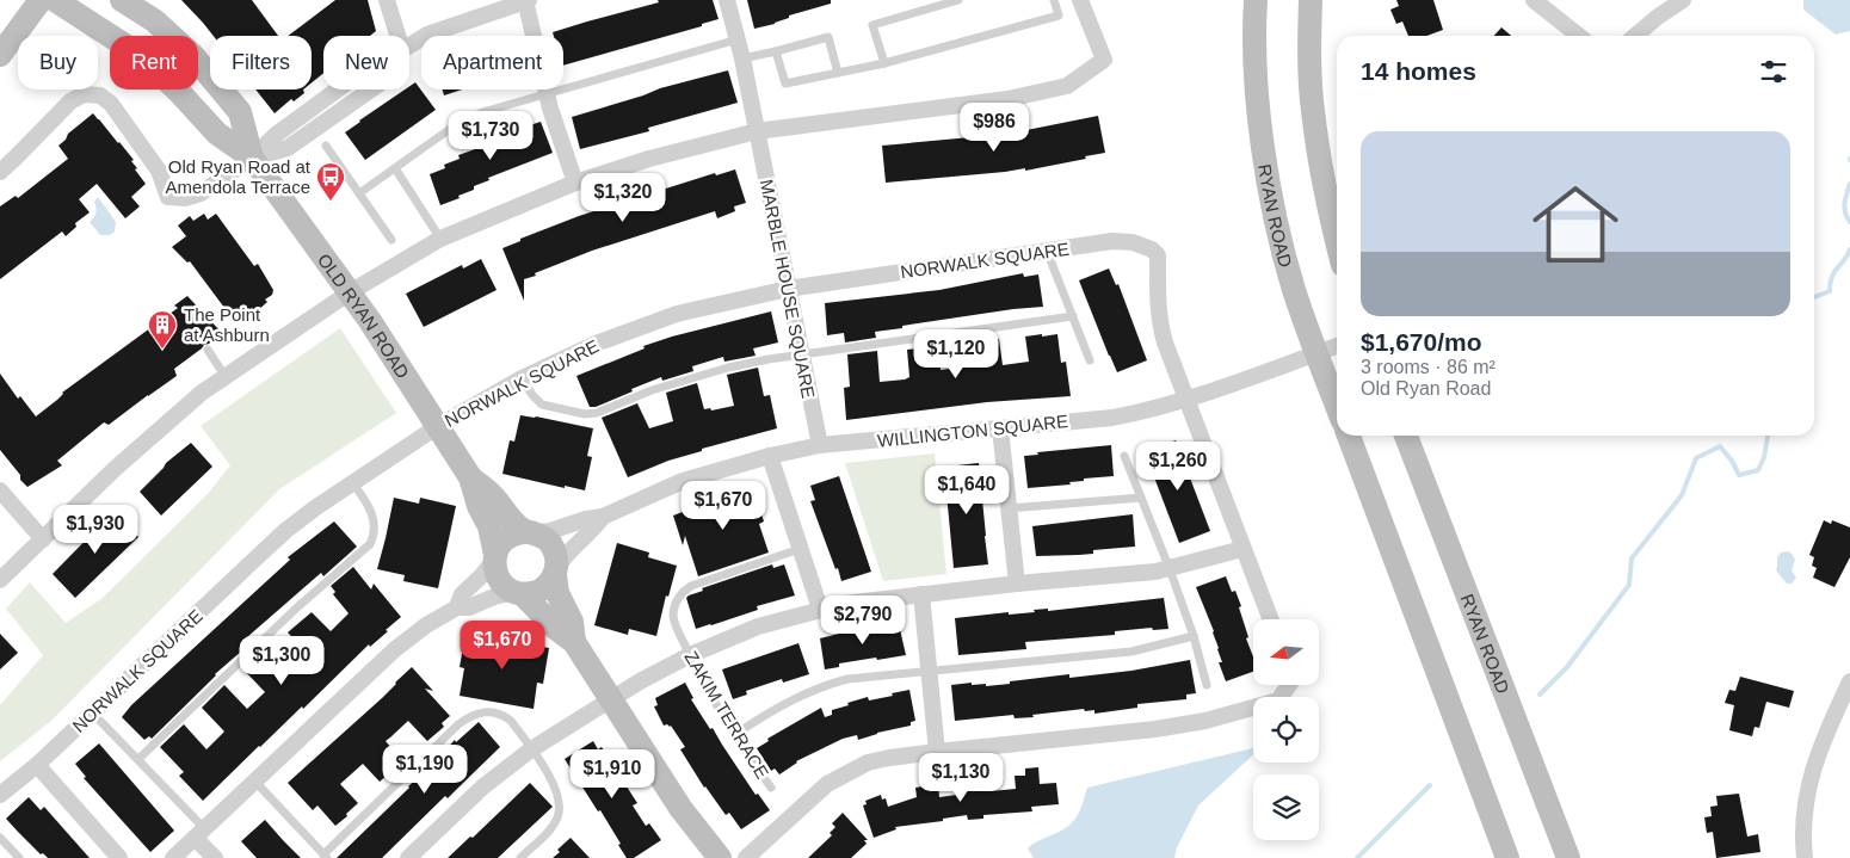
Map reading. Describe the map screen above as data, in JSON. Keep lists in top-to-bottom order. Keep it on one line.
{"streets":{"main road":["RYAN ROAD","OLD RYAN ROAD"],"street":["NORWALK SQUARE","MARBLE HOUSE SQUARE","WILLINGTON SQUARE"],"lane":["ZAKIM TERRACE"]},"crossings":[["RYAN ROAD","WILLINGTON SQUARE"],["NORWALK SQUARE","MARBLE HOUSE SQUARE"],["NORWALK SQUARE","OLD RYAN ROAD"],["NORWALK SQUARE","WILLINGTON SQUARE"],["MARBLE HOUSE SQUARE","WILLINGTON SQUARE"],["OLD RYAN ROAD","WILLINGTON SQUARE"]],"places":{"bus stop":["Old Ryan Road at Amendola Terrace"],"building":["The Point at Ashburn"]},"north":"left","page":{"chip":["Buy","Rent","Filters","New","Apartment"],"heading":"14 homes","price":["$986","$1,730","$1,320","$1,120","$1,260","$1,640","$1,670","$1,930","$2,790","$1,670","$1,300","$1,190","$1,910","$1,130"],"list":[{"name":"$1,670/mo","note":"3 rooms · 86 m² · Old Ryan Road"}]}}
